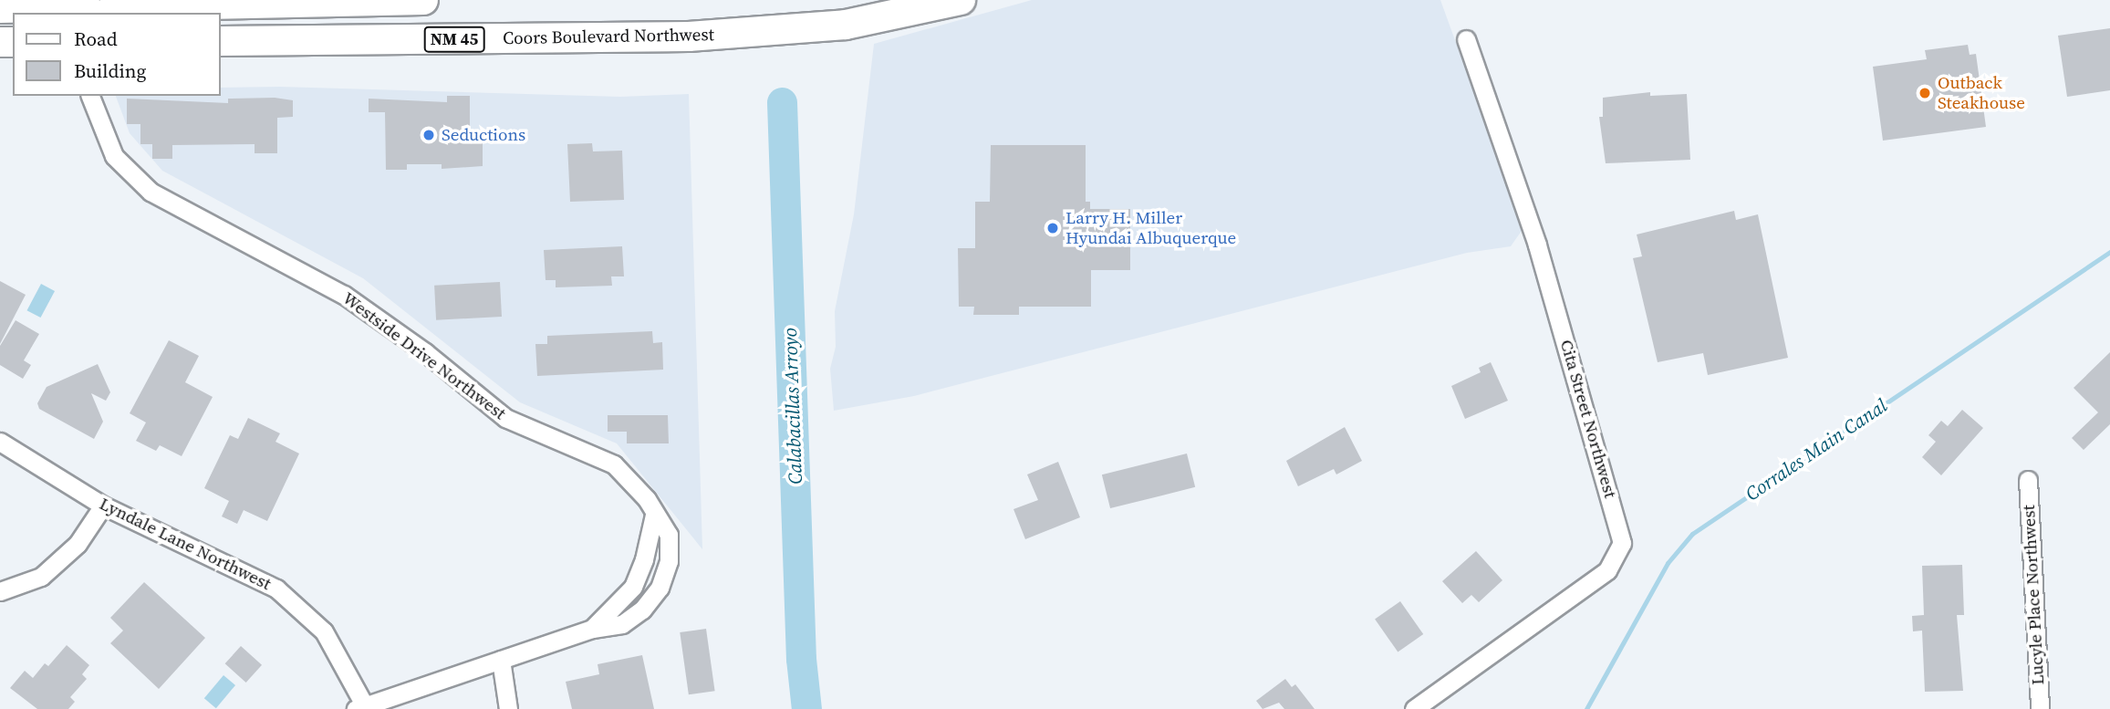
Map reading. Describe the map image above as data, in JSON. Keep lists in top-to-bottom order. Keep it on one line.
{"streets":{"main road":["Coors Boulevard Northwest","NM 45"],"street":["Westside Drive Northwest","Cita Street Northwest","Lyndale Lane Northwest","Lucyle Place Northwest"]},"water":["Calabacillas Arroyo","Corrales Main Canal"],"places":["Outback Steakhouse","Seductions","Larry H. Miller Hyundai Albuquerque"],"legend":["Road","Building"]}
